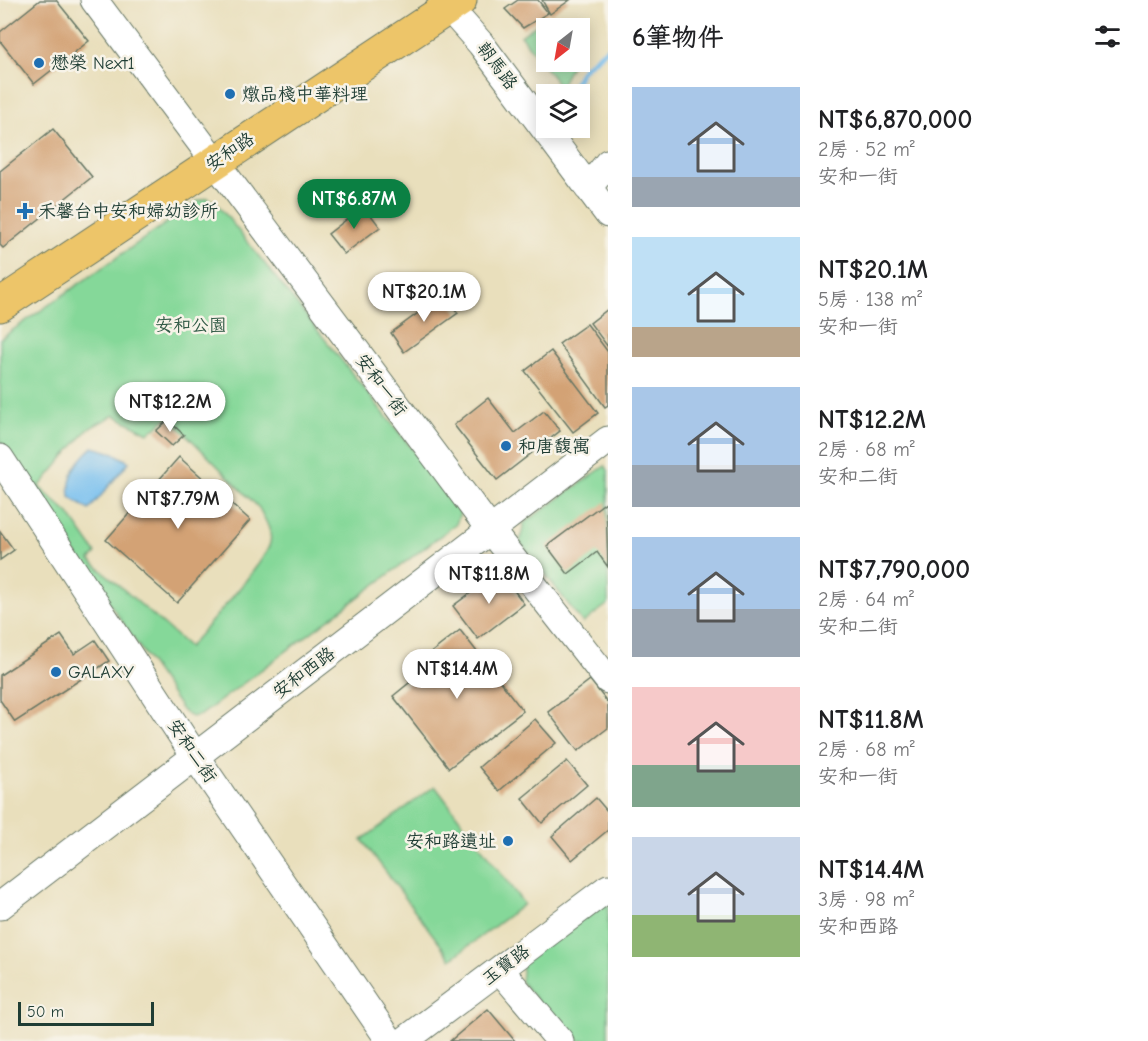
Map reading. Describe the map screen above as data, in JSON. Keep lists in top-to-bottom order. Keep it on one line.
{"streets":{"main road":["安和路"],"street":["朝馬路","安和一街","安和西路","安和二街","玉寶路"]},"crossings":[["朝馬路","安和路"],["安和路","安和一街"],["安和一街","安和西路"],["安和西路","安和二街"]],"parks":["安和公園"],"places":{"other":["懋榮 Next1","燉品棧中華料理","和唐馥寓","GALAXY","安和路遺址"],"health":["禾馨台中安和婦幼診所"]},"scale_bar":"50 m","north":"bottom left","page":{"heading":"6筆物件","list":[{"name":"NT$6,870,000","note":"2房 · 52 m² · 安和一街"},{"name":"NT$20.1M","note":"5房 · 138 m² · 安和一街"},{"name":"NT$12.2M","note":"2房 · 68 m² · 安和二街"},{"name":"NT$7,790,000","note":"2房 · 64 m² · 安和二街"},{"name":"NT$11.8M","note":"2房 · 68 m² · 安和一街"},{"name":"NT$14.4M","note":"3房 · 98 m² · 安和西路"}],"price":["NT$6.87M","NT$20.1M","NT$12.2M","NT$7.79M","NT$11.8M","NT$14.4M"],"scale":"50 m"}}
